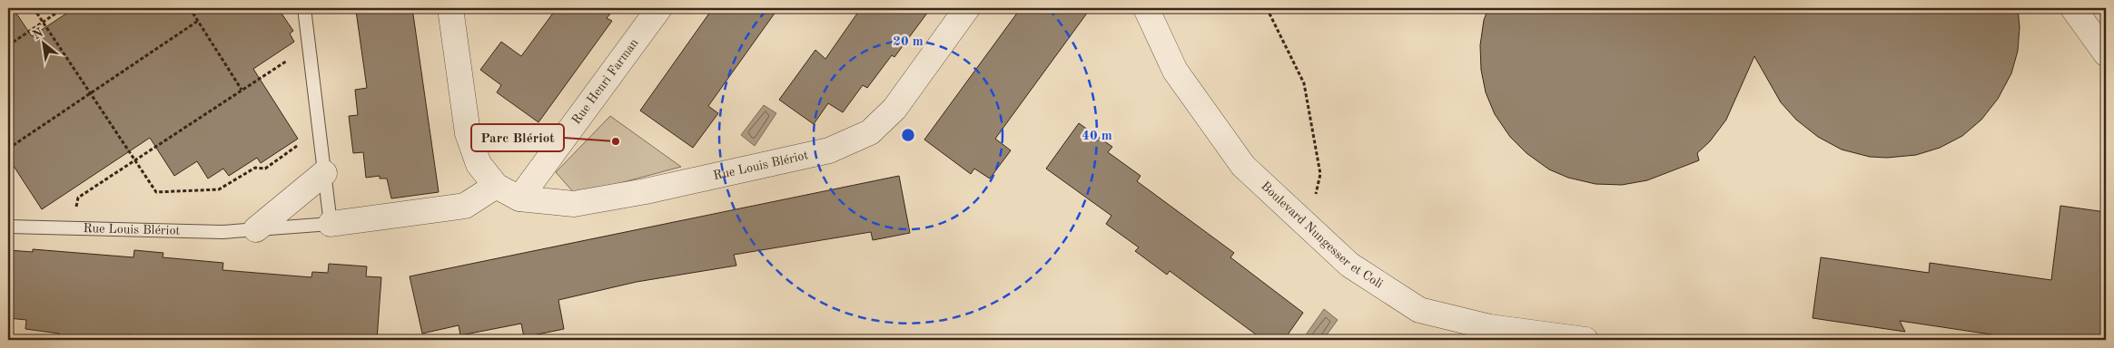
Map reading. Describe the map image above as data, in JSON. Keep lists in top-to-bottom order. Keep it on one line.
{"streets":{"street":["Rue Henri Farman","Rue Louis Blériot","Boulevard Nungesser et Coli"]},"crossings":[["Rue Henri Farman","Rue Louis Blériot"]],"places":["Parc Blériot"],"north":"top left","rings":["20 m","40 m"]}
